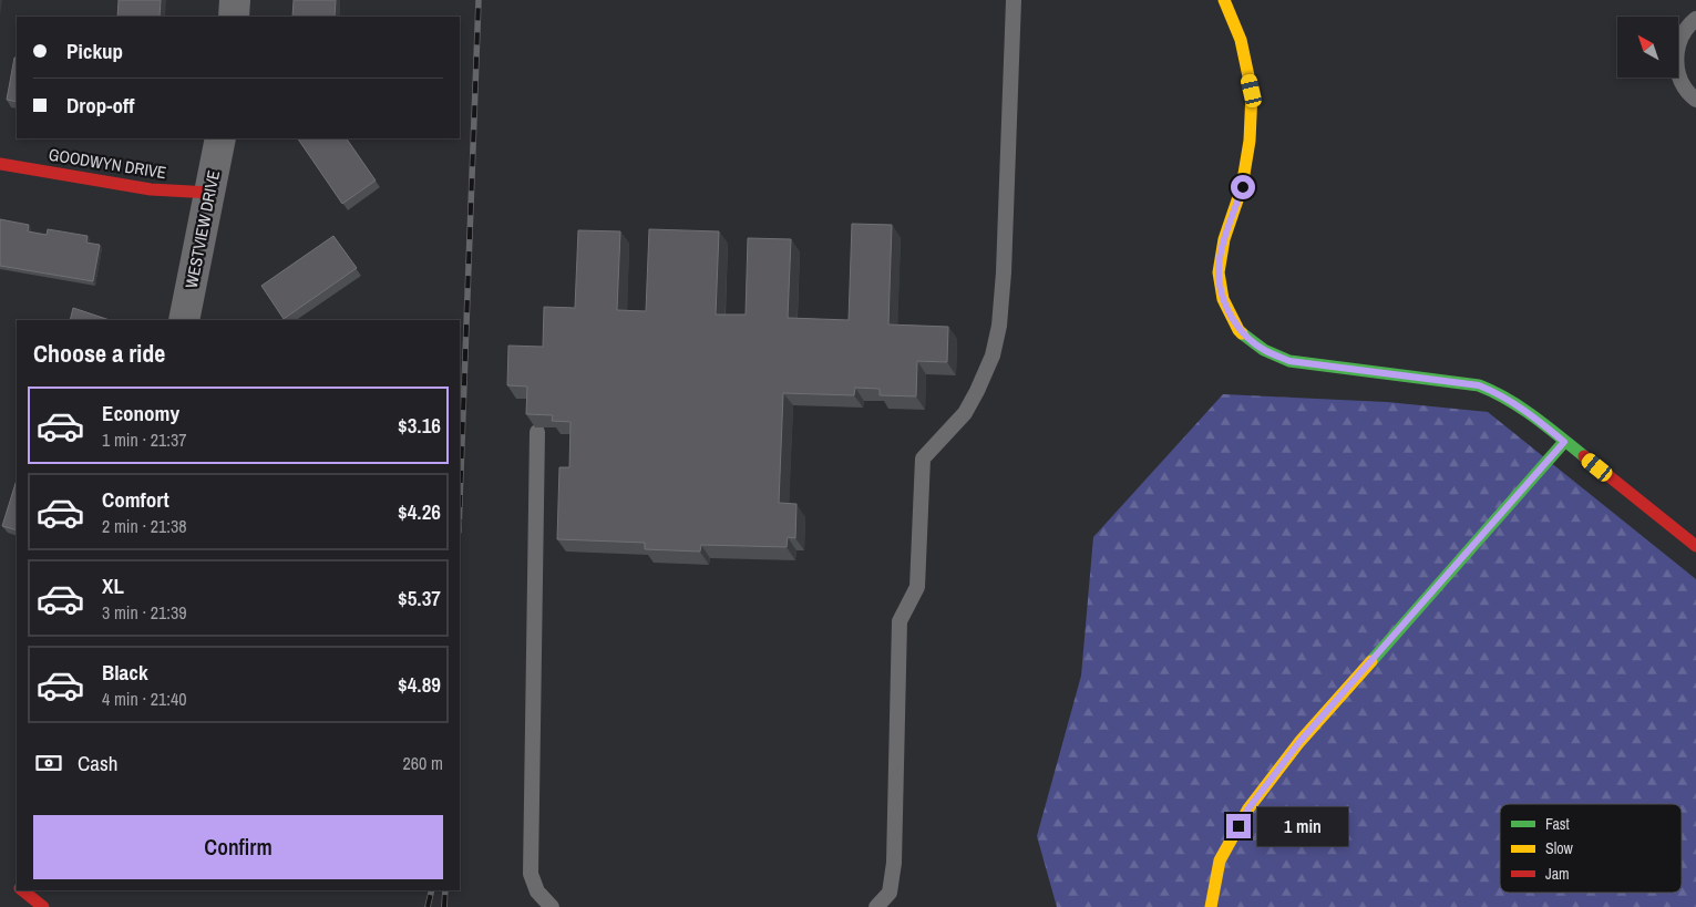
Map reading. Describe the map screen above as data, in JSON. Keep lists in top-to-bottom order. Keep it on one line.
{"streets":{"street":["GOODWYN DRIVE","WESTVIEW DRIVE"]},"crossings":[["GOODWYN DRIVE","WESTVIEW DRIVE"]],"legend":["Fast","Slow","Jam"],"north":"top left","page":{"banner":["Pickup","Drop-off"],"heading":"Choose a ride","list":[{"name":"Economy","note":"1 min · 21:37","value":"$3.16"},{"name":"Comfort","note":"2 min · 21:38","value":"$4.26"},{"name":"XL","note":"3 min · 21:39","value":"$5.37"},{"name":"Black","note":"4 min · 21:40","value":"$4.89"}],"pay":["Cash","260 m"],"buttons":"Confirm","bubble":"1 min"}}
